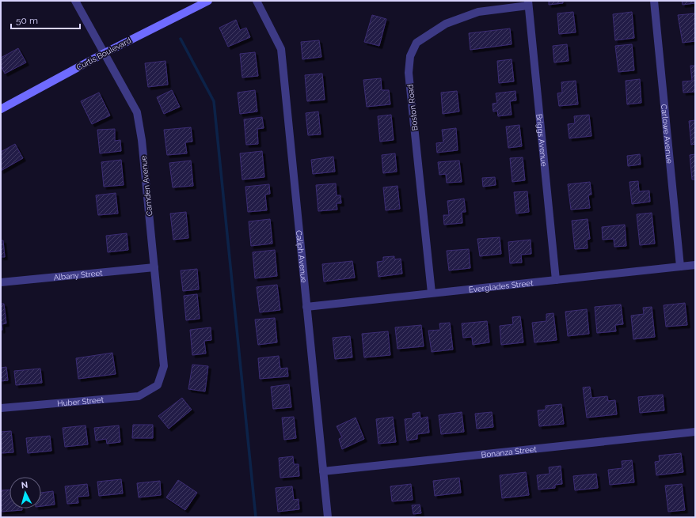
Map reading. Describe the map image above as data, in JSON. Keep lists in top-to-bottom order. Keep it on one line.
{"streets":{"street":["Curtis Boulevard","Boston Road","Carlowe Avenue","Briggs Avenue","Camden Avenue","Caliph Avenue","Albany Street","Everglades Street","Huber Street","Bonanza Street"]},"crossings":[["Curtis Boulevard","Camden Avenue"],["Boston Road","Briggs Avenue"],["Boston Road","Everglades Street"],["Carlowe Avenue","Everglades Street"],["Briggs Avenue","Everglades Street"],["Camden Avenue","Albany Street"],["Camden Avenue","Huber Street"],["Caliph Avenue","Everglades Street"],["Caliph Avenue","Bonanza Street"]],"scale_bar":"50 m","north":"top"}
